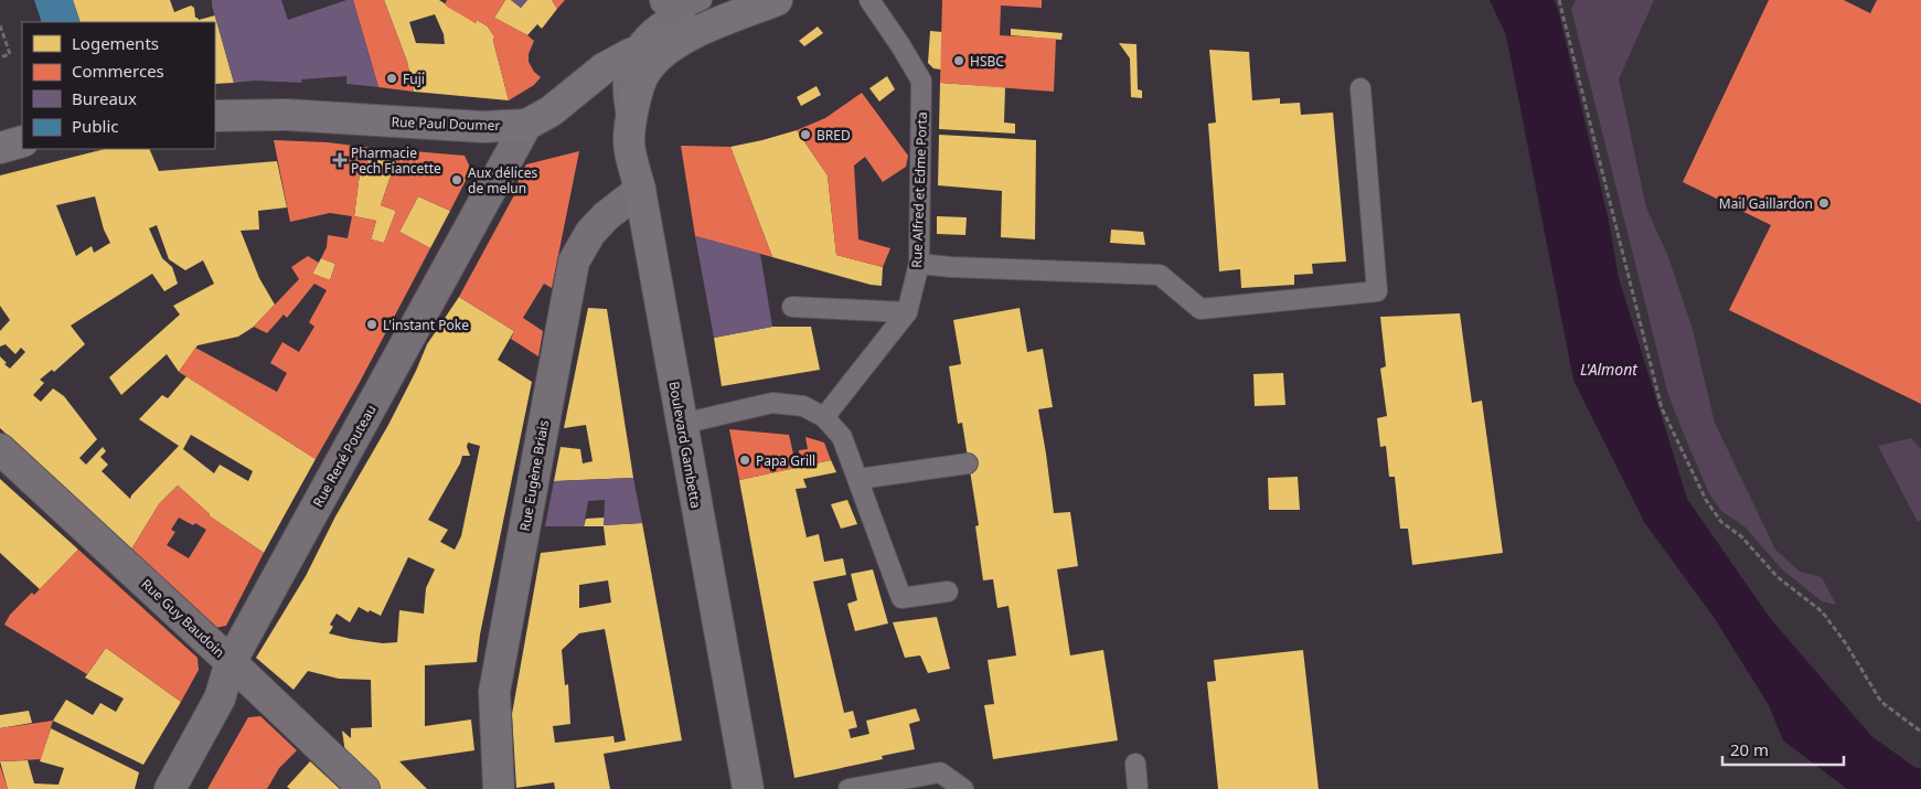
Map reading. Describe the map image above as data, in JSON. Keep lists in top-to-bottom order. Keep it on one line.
{"streets":{"main road":["Rue Paul Doumer","Boulevard Gambetta"],"street":["Rue René Pouteau","Rue Eugène Briais","Rue Guy Baudoin"],"lane":["Rue Alfred et Edme Porta"]},"crossings":[["Rue Paul Doumer","Boulevard Gambetta"],["Rue Paul Doumer","Rue René Pouteau"],["Boulevard Gambetta","Rue Eugène Briais"],["Rue René Pouteau","Rue Guy Baudoin"]],"water":["L'Almont"],"places":{"other":["HSBC","Fuji","BRED","Aux délices de melun","Mail Gaillardon","L'instant Poke","Papa Grill"],"health":["Pharmacie Pech Fiancette"]},"legend":["Logements","Commerces","Bureaux","Public"],"scale_bar":"20 m"}
